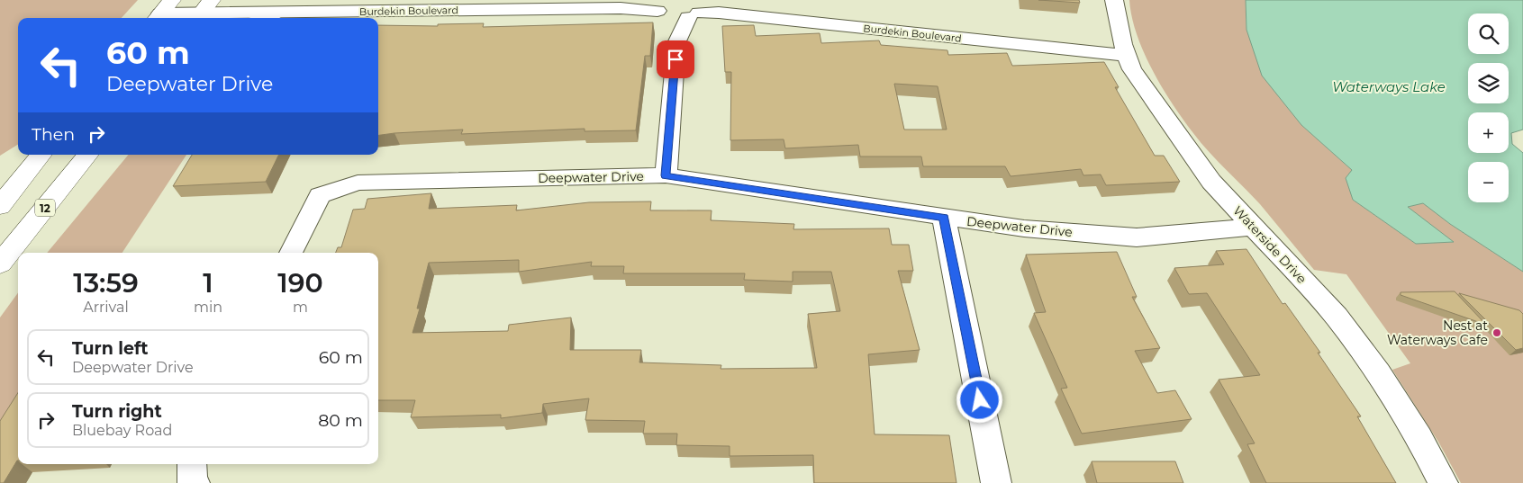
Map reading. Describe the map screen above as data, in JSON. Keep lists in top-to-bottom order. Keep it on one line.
{"streets":{"main road":["12"],"street":["Burdekin Boulevard","Deepwater Drive","Waterside Drive"]},"crossings":[["Burdekin Boulevard","Waterside Drive"],["Deepwater Drive","Waterside Drive"]],"water":["Waterways Lake"],"places":["Nest at Waterways Cafe"],"page":{"map_buttons":["+","−"],"turn":["60 m","Deepwater Drive"],"then":"Then","eta":["13:59","Arrival","1","min","190","m"],"list":[{"name":"Turn left","note":"Deepwater Drive","value":"60 m"},{"name":"Turn right","note":"Bluebay Road","value":"80 m"}]}}
